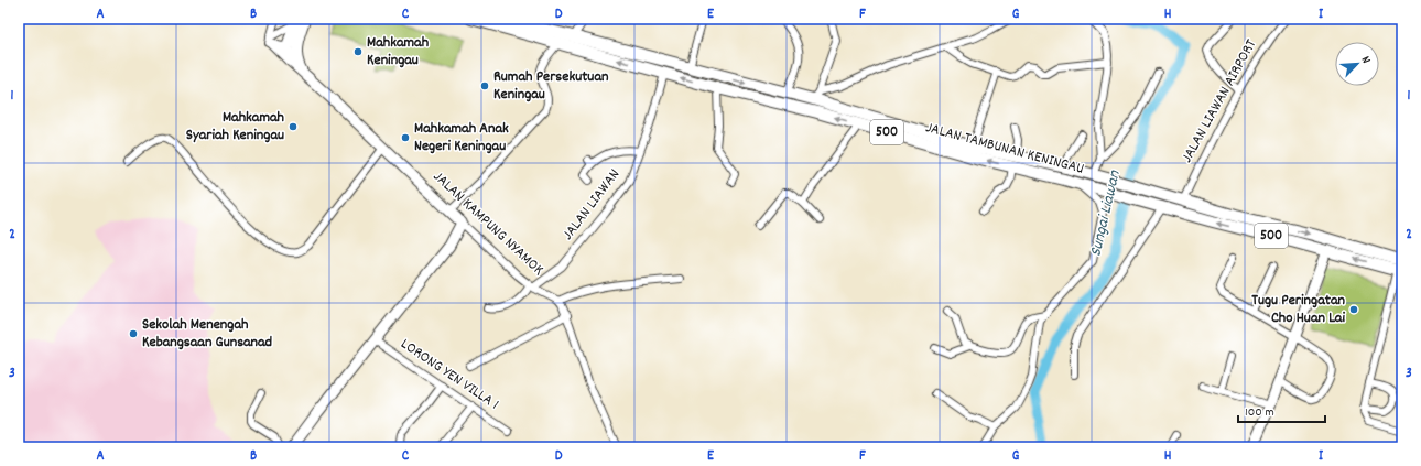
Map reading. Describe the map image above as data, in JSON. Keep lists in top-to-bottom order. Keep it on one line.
{"streets":{"main road":["500","JALAN TAMBUNAN KENINGAU"],"street":["JALAN LIAWAN AIRPORT","JALAN LIAWAN","JALAN KAMPUNG NYAMOK","LORONG YEN VILLA 1"]},"crossings":[["JALAN LIAWAN AIRPORT","JALAN TAMBUNAN KENINGAU"],["JALAN TAMBUNAN KENINGAU","JALAN LIAWAN"],["JALAN LIAWAN","JALAN KAMPUNG NYAMOK"]],"water":["Sungai Liawan"],"places":["Mahkamah Keningau","Rumah Persekutuan Keningau","Mahkamah Syariah Keningau","Mahkamah Anak Negeri Keningau","Tugu Peringatan Cho Huan Lai","Sekolah Menengah Kebangsaan Gunsanad"],"scale_bar":"100 m","north":"top right","grid":{"columns":["A","B","C","D","E","F","G","H","I"],"rows":["1","2","3"]}}
